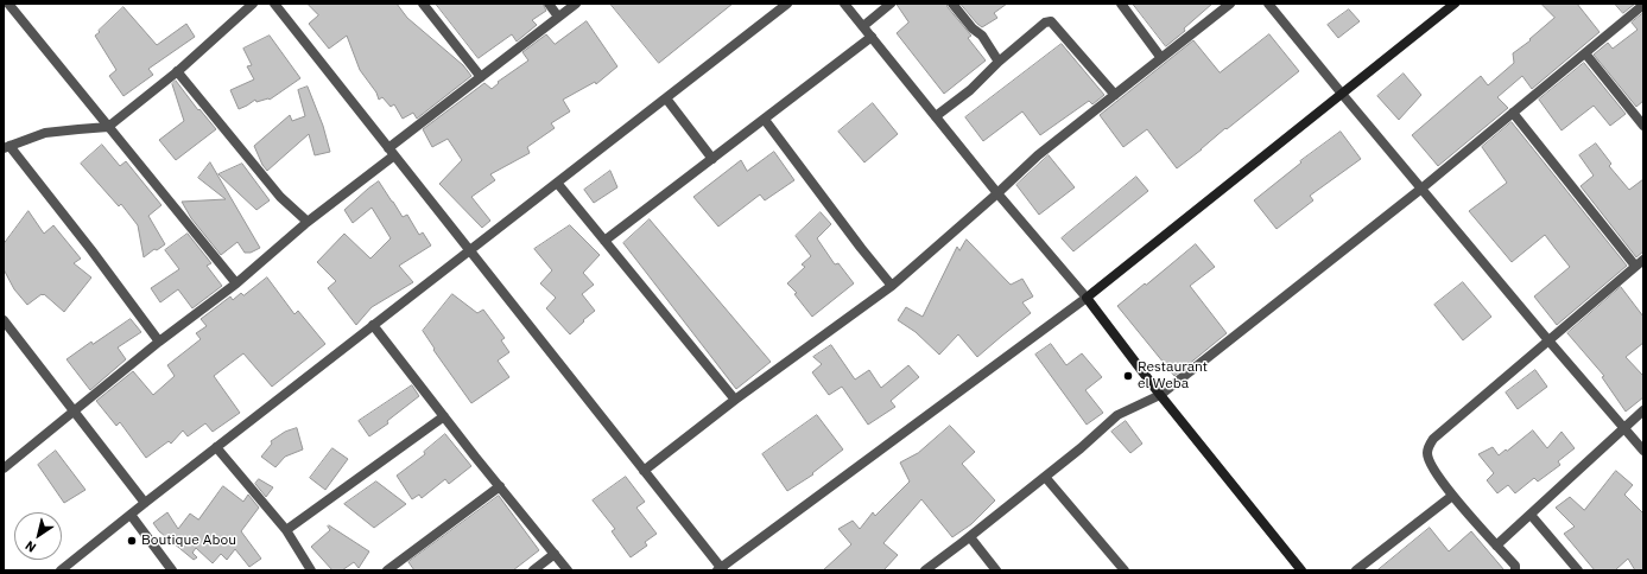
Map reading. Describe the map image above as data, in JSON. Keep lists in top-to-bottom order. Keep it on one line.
{"places":["Restaurant el Weba","Boutique Abou"],"north":"bottom left"}
